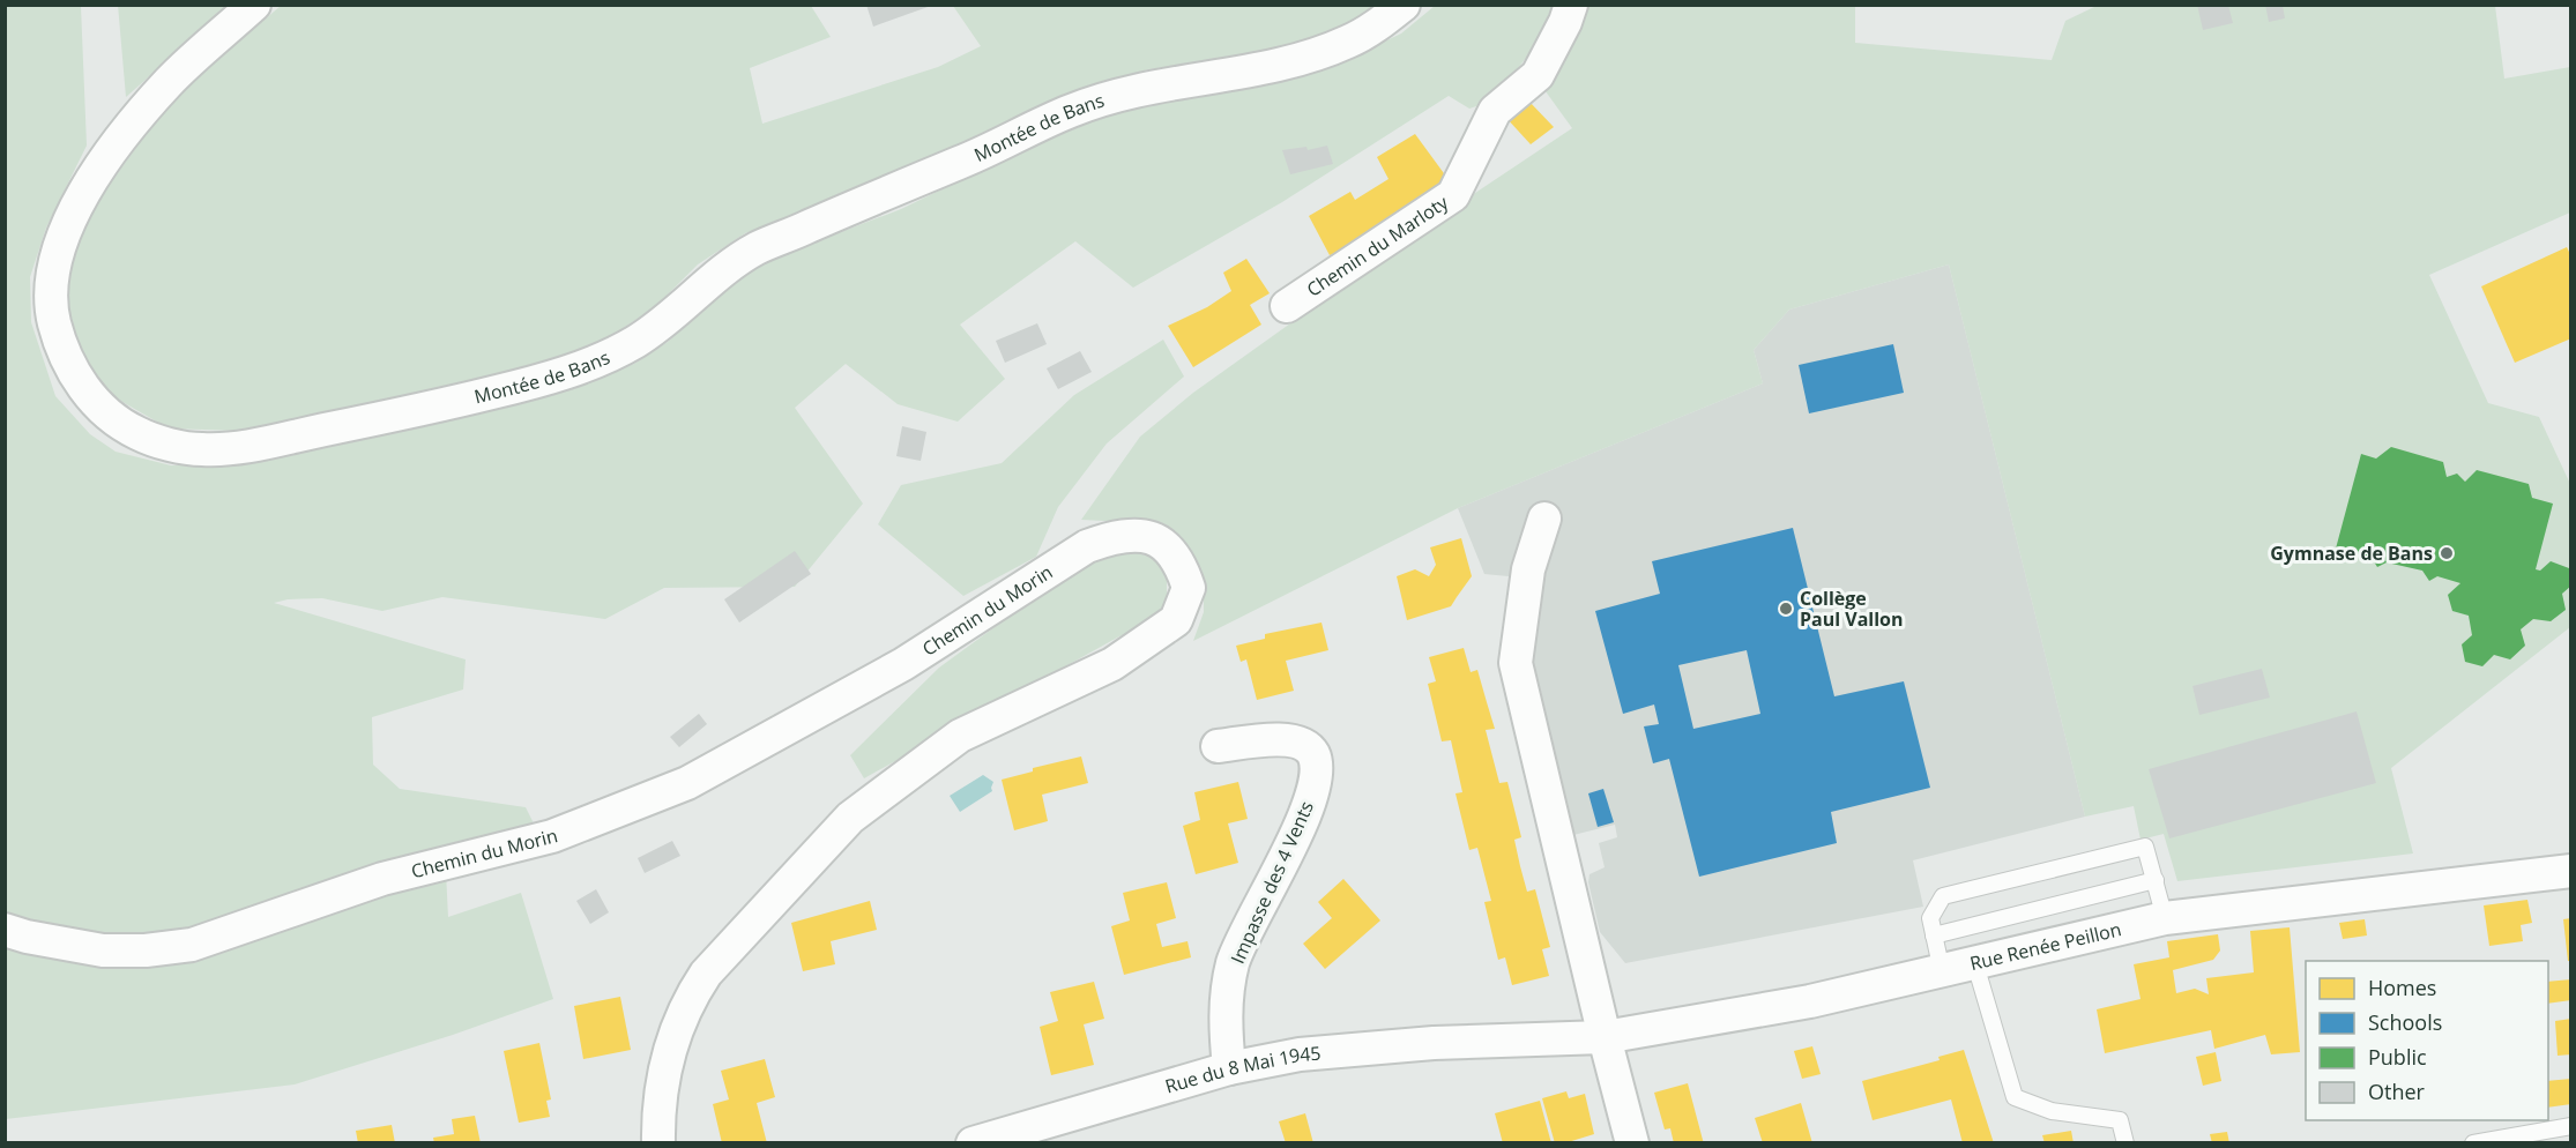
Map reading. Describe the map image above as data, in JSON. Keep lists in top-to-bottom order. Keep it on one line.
{"streets":{"street":["Montée de Bans","Chemin du Marloty","Chemin du Morin","Impasse des 4 Vents","Rue Renée Peillon","Rue du 8 Mai 1945"]},"crossings":[["Impasse des 4 Vents","Rue du 8 Mai 1945"],["Rue Renée Peillon","Rue du 8 Mai 1945"]],"places":["Gymnase de Bans","Collège Paul Vallon"],"legend":["Homes","Schools","Public","Other"]}
